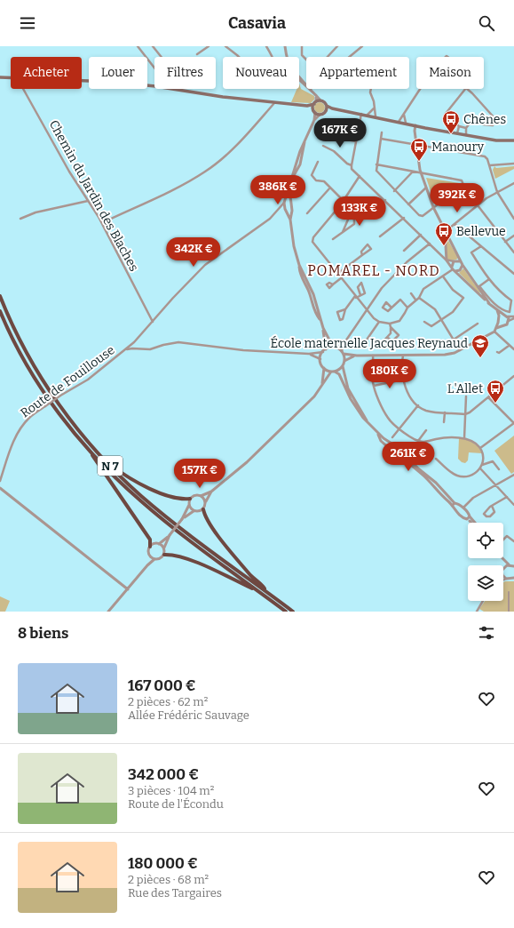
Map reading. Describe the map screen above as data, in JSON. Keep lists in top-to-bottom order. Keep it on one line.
{"streets":{"highway":["N 7"],"street":["Chemin du Jardin des Blaches","Route de Fouillouse"]},"districts":["POMAREL - NORD"],"places":{"bus stop":["Chênes","Manoury","Bellevue","L'Allet"],"school or university":["École maternelle Jacques Reynaud"]},"page":{"header":"Casavia","chip":["Acheter","Louer","Filtres","Nouveau","Appartement","Maison"],"price":["167K €","386K €","392K €","133K €","342K €","180K €","261K €","157K €"],"heading":"8 biens","list":[{"name":"167 000 €","note":"2 pièces · 62 m² · Allée Frédéric Sauvage"},{"name":"342 000 €","note":"3 pièces · 104 m² · Route de l'Écondu"},{"name":"180 000 €","note":"2 pièces · 68 m² · Rue des Targaires"}]}}
